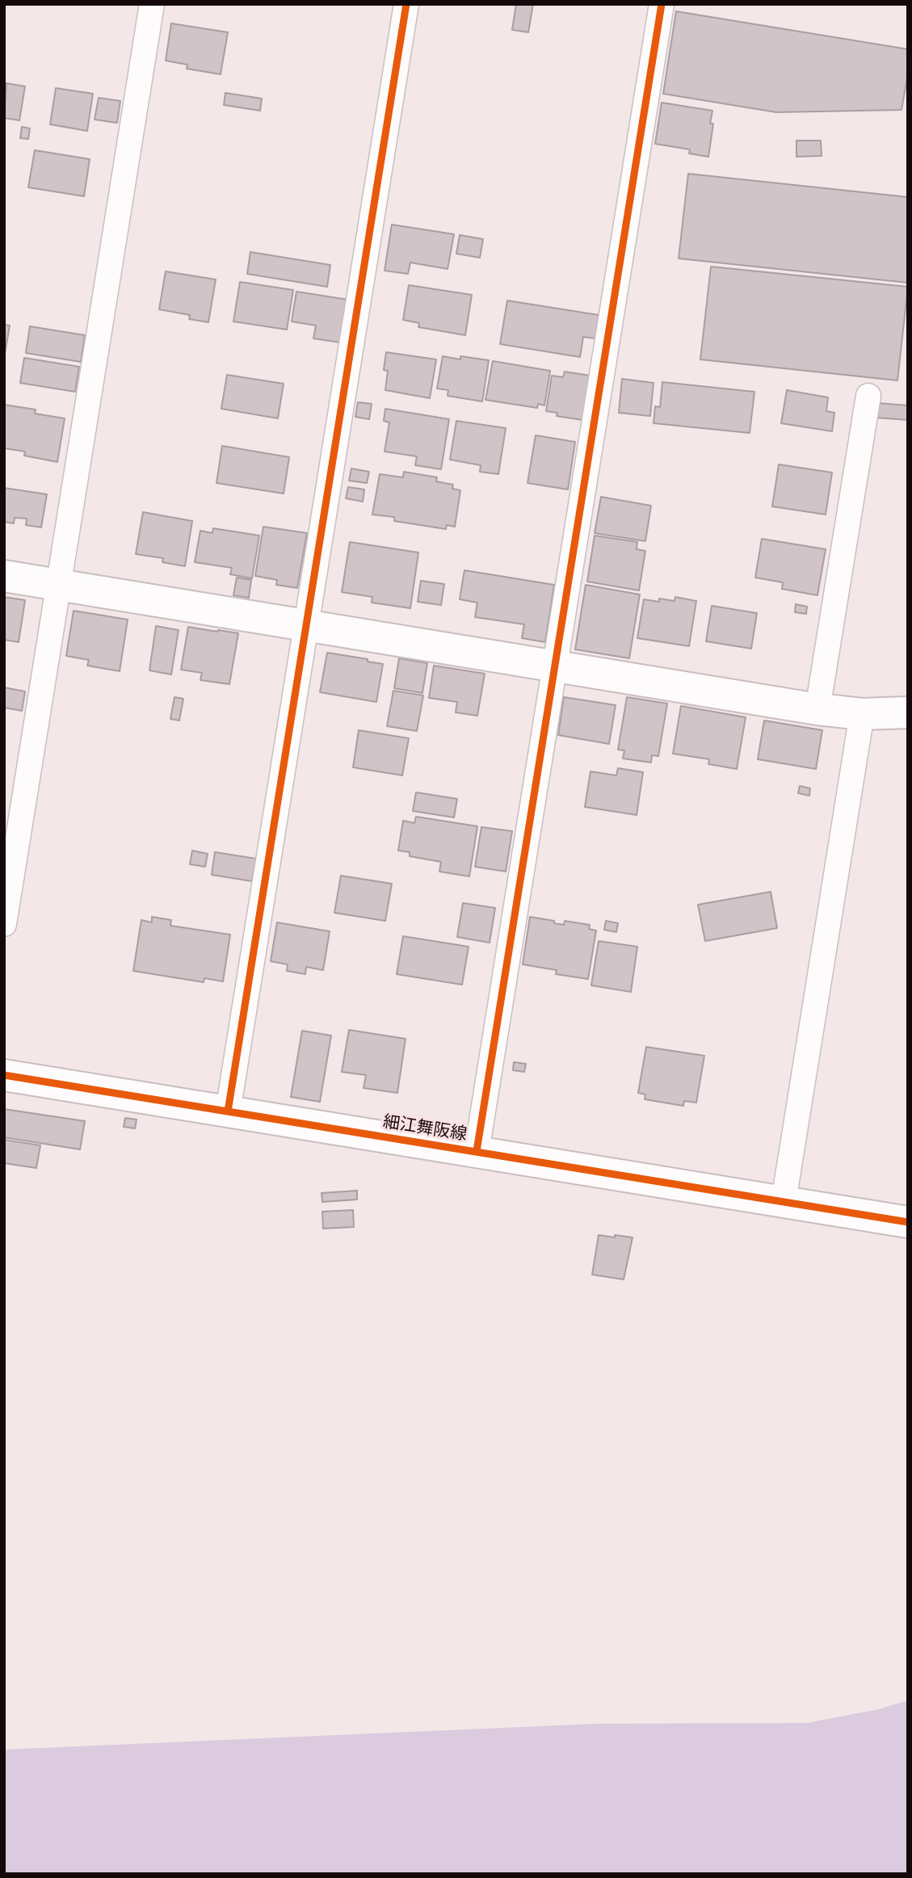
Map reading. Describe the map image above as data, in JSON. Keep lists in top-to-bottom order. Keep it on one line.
{"streets":{"street":["細江舞阪線"]}}
